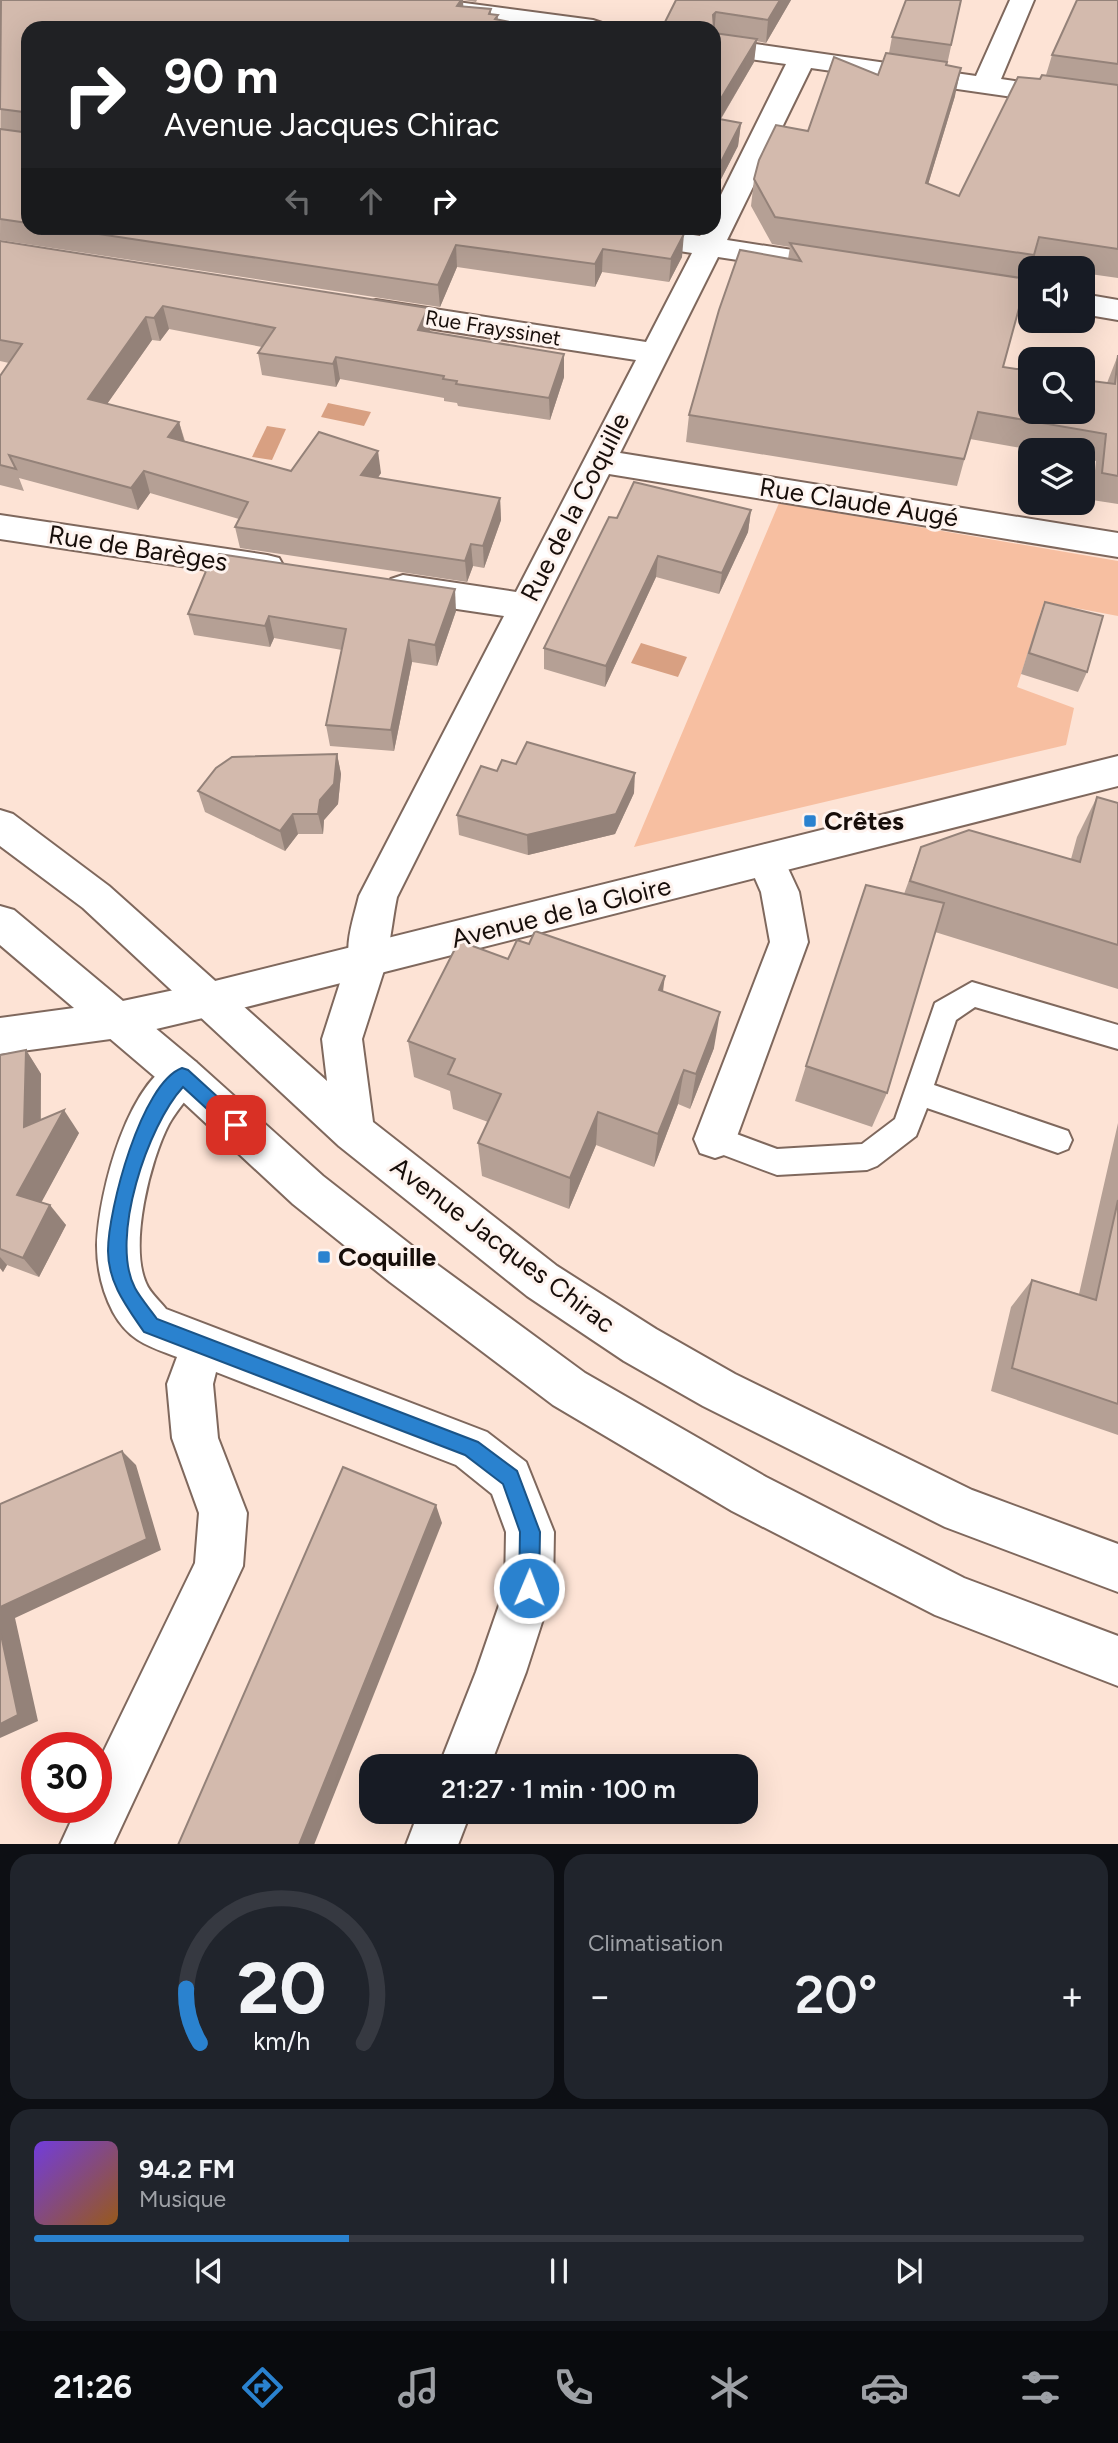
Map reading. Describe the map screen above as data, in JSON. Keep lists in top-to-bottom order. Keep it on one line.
{"streets":{"street":["Rue Frayssinet","Rue Claude Augé","Rue de la Coquille","Rue de Barèges","Avenue de la Gloire","Avenue Jacques Chirac"]},"crossings":[["Rue Frayssinet","Rue de la Coquille"],["Rue Claude Augé","Rue de la Coquille"],["Rue de la Coquille","Avenue de la Gloire"],["Rue de la Coquille","Avenue Jacques Chirac"],["Avenue de la Gloire","Avenue Jacques Chirac"]],"places":{"transit":["Crêtes","Coquille"]},"page":{"turn":["90 m","Avenue Jacques Chirac"],"limit":"30","trip":"21:27 · 1 min · 100 m","tile":"Climatisation","heat":["−","20°","+"],"song":["94.2 FM","Musique"],"tabs":"21:26","gauge":["20","km/h"]}}
